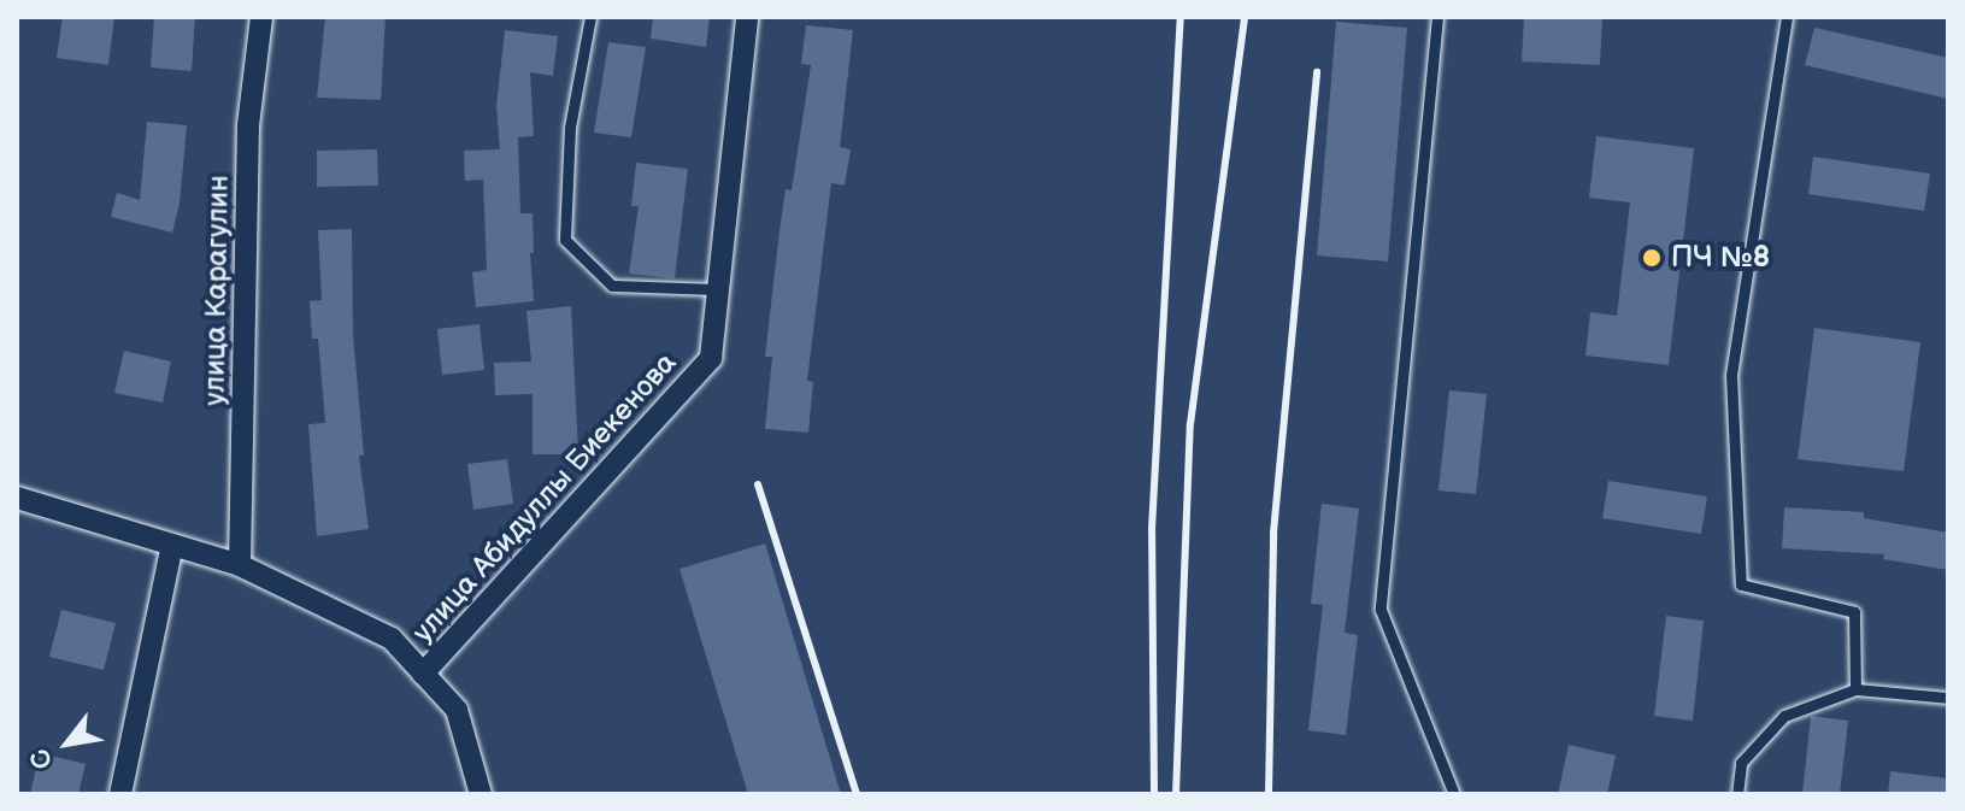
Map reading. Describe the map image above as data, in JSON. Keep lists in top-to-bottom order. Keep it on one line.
{"streets":{"street":["улица Карагулин","улица Абидуллы Биекенова"]},"places":["ПЧ №8"],"north":"bottom left"}
